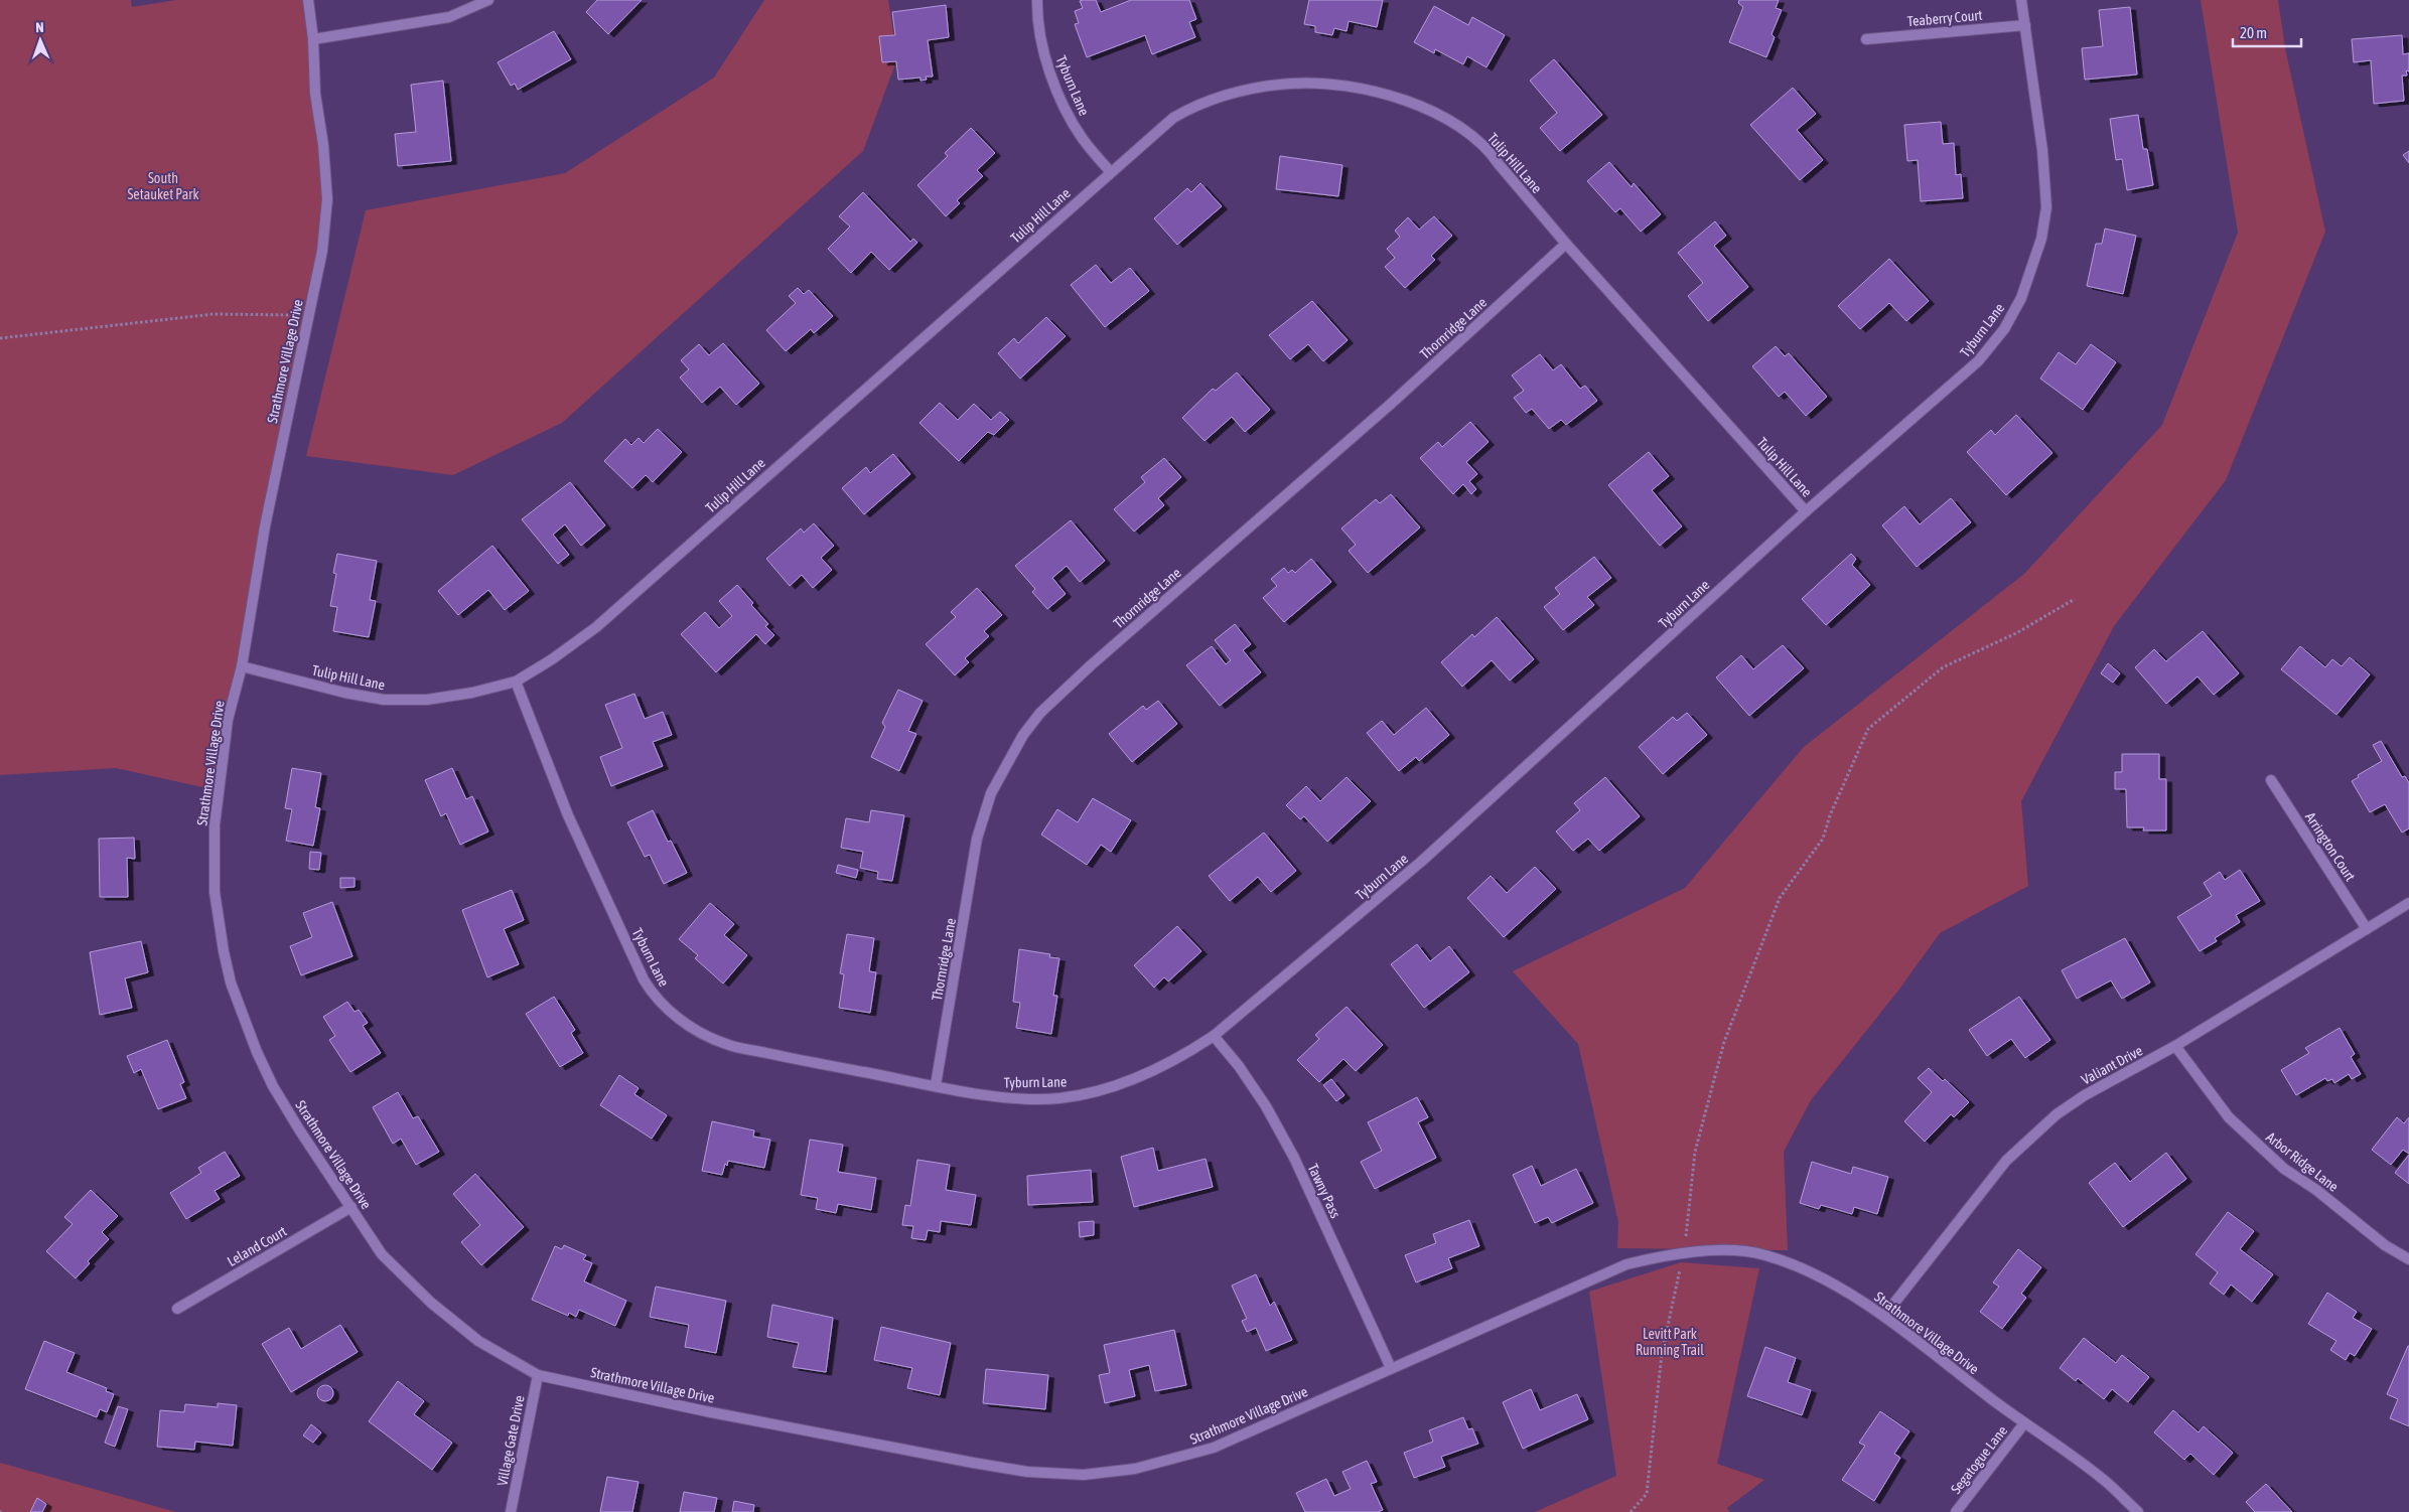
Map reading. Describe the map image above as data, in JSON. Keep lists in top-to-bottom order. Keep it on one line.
{"streets":{"street":["Teaberry Court","Tyburn Lane","Tulip Hill Lane","Thornridge Lane","Strathmore Village Drive","Arrington Court","Valiant Drive","Arbor Ridge Lane","Tawny Pass","Leland Court","Village Gate Drive","Segatogue Lane"]},"crossings":[["Teaberry Court","Tyburn Lane"],["Tyburn Lane","Tulip Hill Lane"],["Tyburn Lane","Thornridge Lane"],["Tyburn Lane","Tawny Pass"],["Tulip Hill Lane","Thornridge Lane"],["Tulip Hill Lane","Strathmore Village Drive"],["Strathmore Village Drive","Valiant Drive"],["Strathmore Village Drive","Tawny Pass"],["Strathmore Village Drive","Leland Court"],["Strathmore Village Drive","Village Gate Drive"],["Strathmore Village Drive","Segatogue Lane"],["Arrington Court","Valiant Drive"],["Valiant Drive","Arbor Ridge Lane"]],"parks":["South Setauket Park","Levitt Park Running Trail"],"scale_bar":"20 m","north":"top"}
